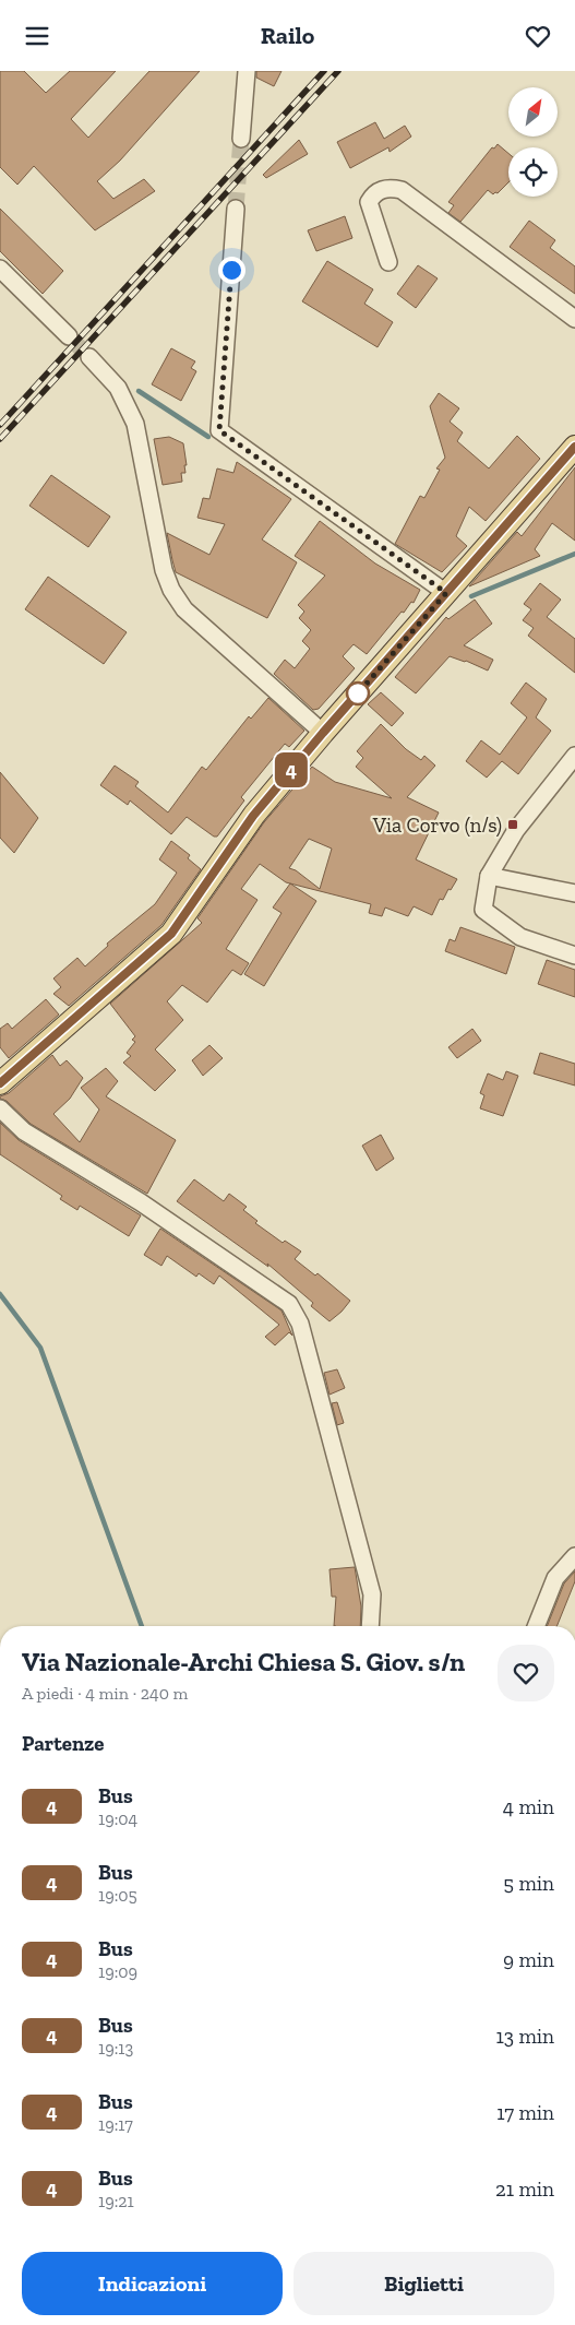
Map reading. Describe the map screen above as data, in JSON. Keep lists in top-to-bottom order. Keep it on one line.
{"places":{"transit":["Via Corvo (n/s)"]},"lines":["bus line 4"],"north":"top right","page":{"header":"Railo","on_map":"4","heading":[["Via Nazionale-Archi Chiesa S. Giov. s/n","A piedi · 4 min · 240 m"],"Partenze"],"list":[{"mark":"4","name":"Bus","note":"19:04","value":"4 min"},{"mark":"4","name":"Bus","note":"19:05","value":"5 min"},{"mark":"4","name":"Bus","note":"19:09","value":"9 min"},{"mark":"4","name":"Bus","note":"19:13","value":"13 min"},{"mark":"4","name":"Bus","note":"19:17","value":"17 min"},{"mark":"4","name":"Bus","note":"19:21","value":"21 min"}],"buttons":["Indicazioni","Biglietti"]}}
